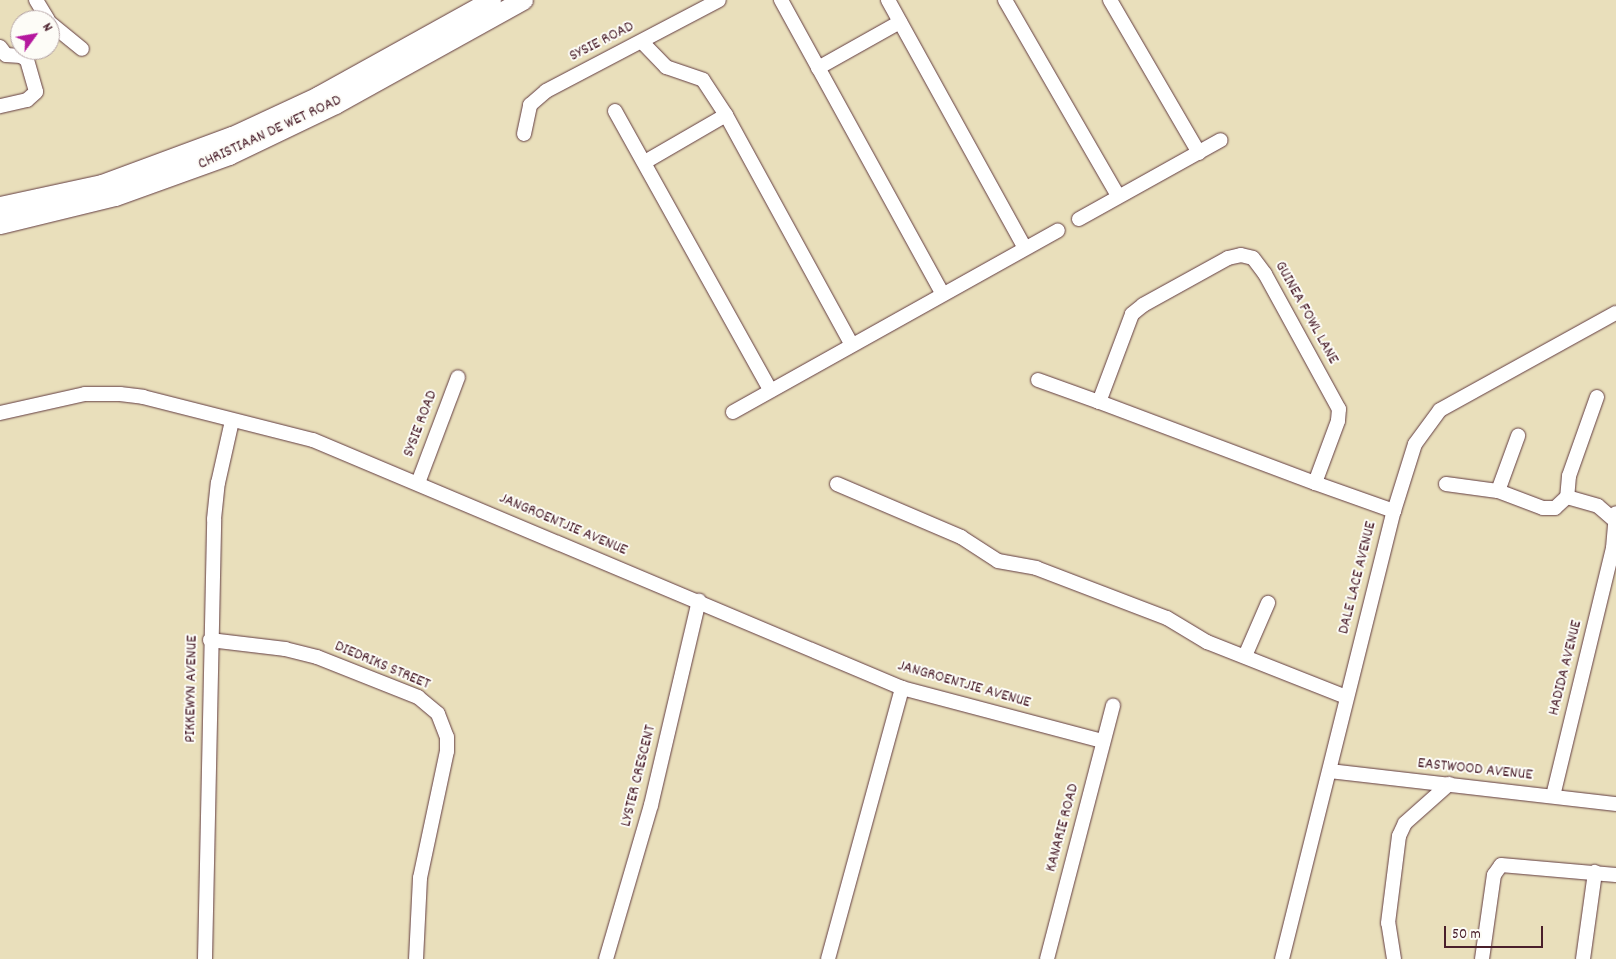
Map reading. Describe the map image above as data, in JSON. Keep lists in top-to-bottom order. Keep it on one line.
{"streets":{"main road":["CHRISTIAAN DE WET ROAD"],"street":["SYSIE ROAD","GUINEA FOWL LANE","JANGROENTJIE AVENUE","DALE LACE AVENUE","DIEDRIKS STREET","HADIDA AVENUE","PIKKEWYN AVENUE","EASTWOOD AVENUE","LYSTER CRESCENT","KANARIE ROAD"]},"crossings":[["SYSIE ROAD","JANGROENTJIE AVENUE"],["JANGROENTJIE AVENUE","PIKKEWYN AVENUE"],["JANGROENTJIE AVENUE","LYSTER CRESCENT"],["JANGROENTJIE AVENUE","KANARIE ROAD"],["DALE LACE AVENUE","EASTWOOD AVENUE"],["DIEDRIKS STREET","PIKKEWYN AVENUE"],["HADIDA AVENUE","EASTWOOD AVENUE"]],"scale_bar":"50 m","north":"top right"}
